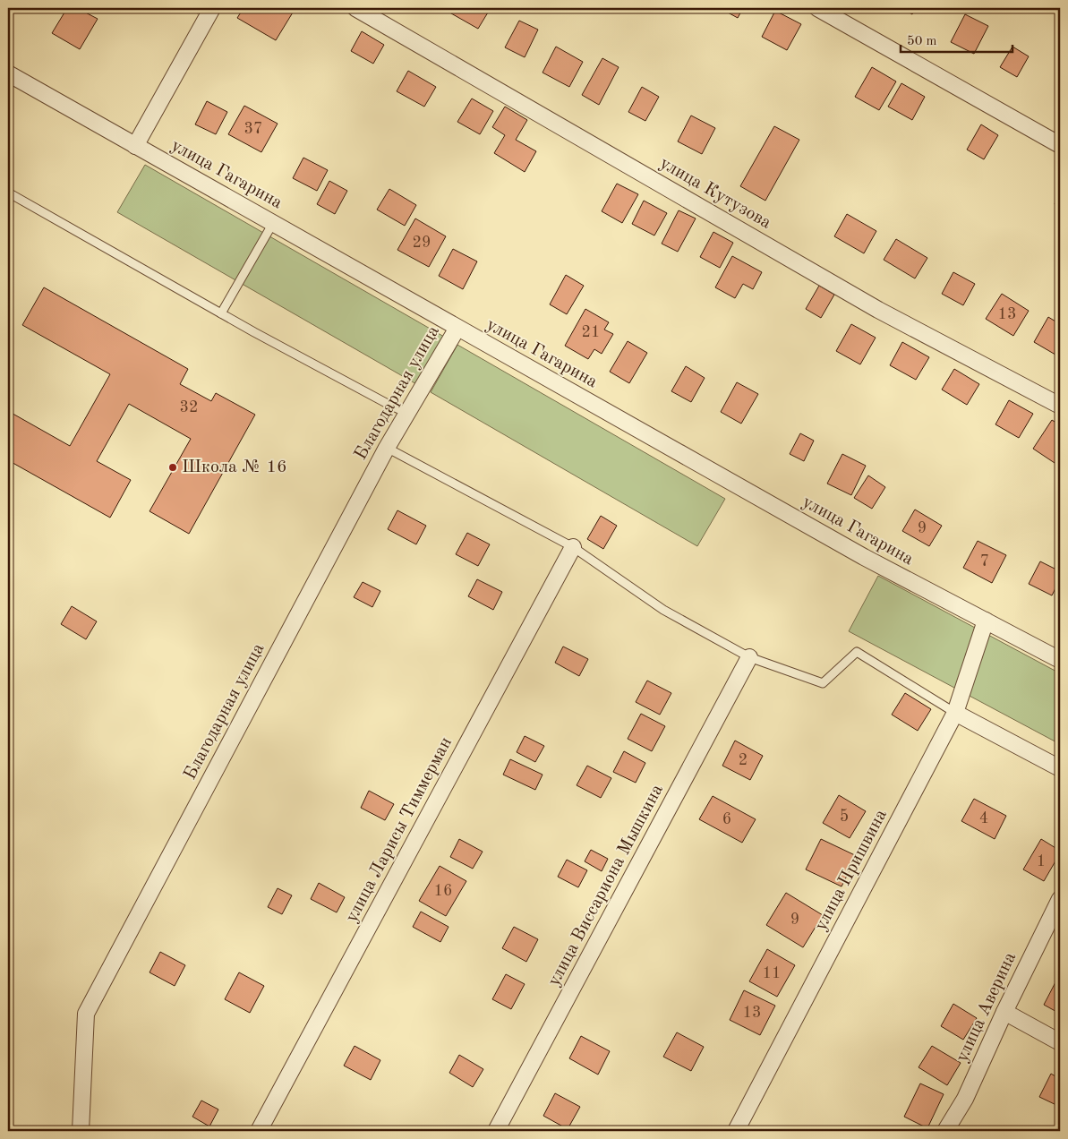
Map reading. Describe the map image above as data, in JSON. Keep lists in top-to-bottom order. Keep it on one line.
{"streets":{"street":["улица Гагарина","улица Кутузова","Благодарная улица","улица Ларисы Тиммерман","улица Пришвина","улица Виссариона Мышкина","улица Аверина"]},"crossings":[["улица Гагарина","Благодарная улица"],["улица Гагарина","улица Пришвина"]],"places":["Школа № 16"],"house_numbers":["37","29","13","21","32","9","7","2","5","4","6","1","16","9","11","13"],"scale_bar":"50 m"}
